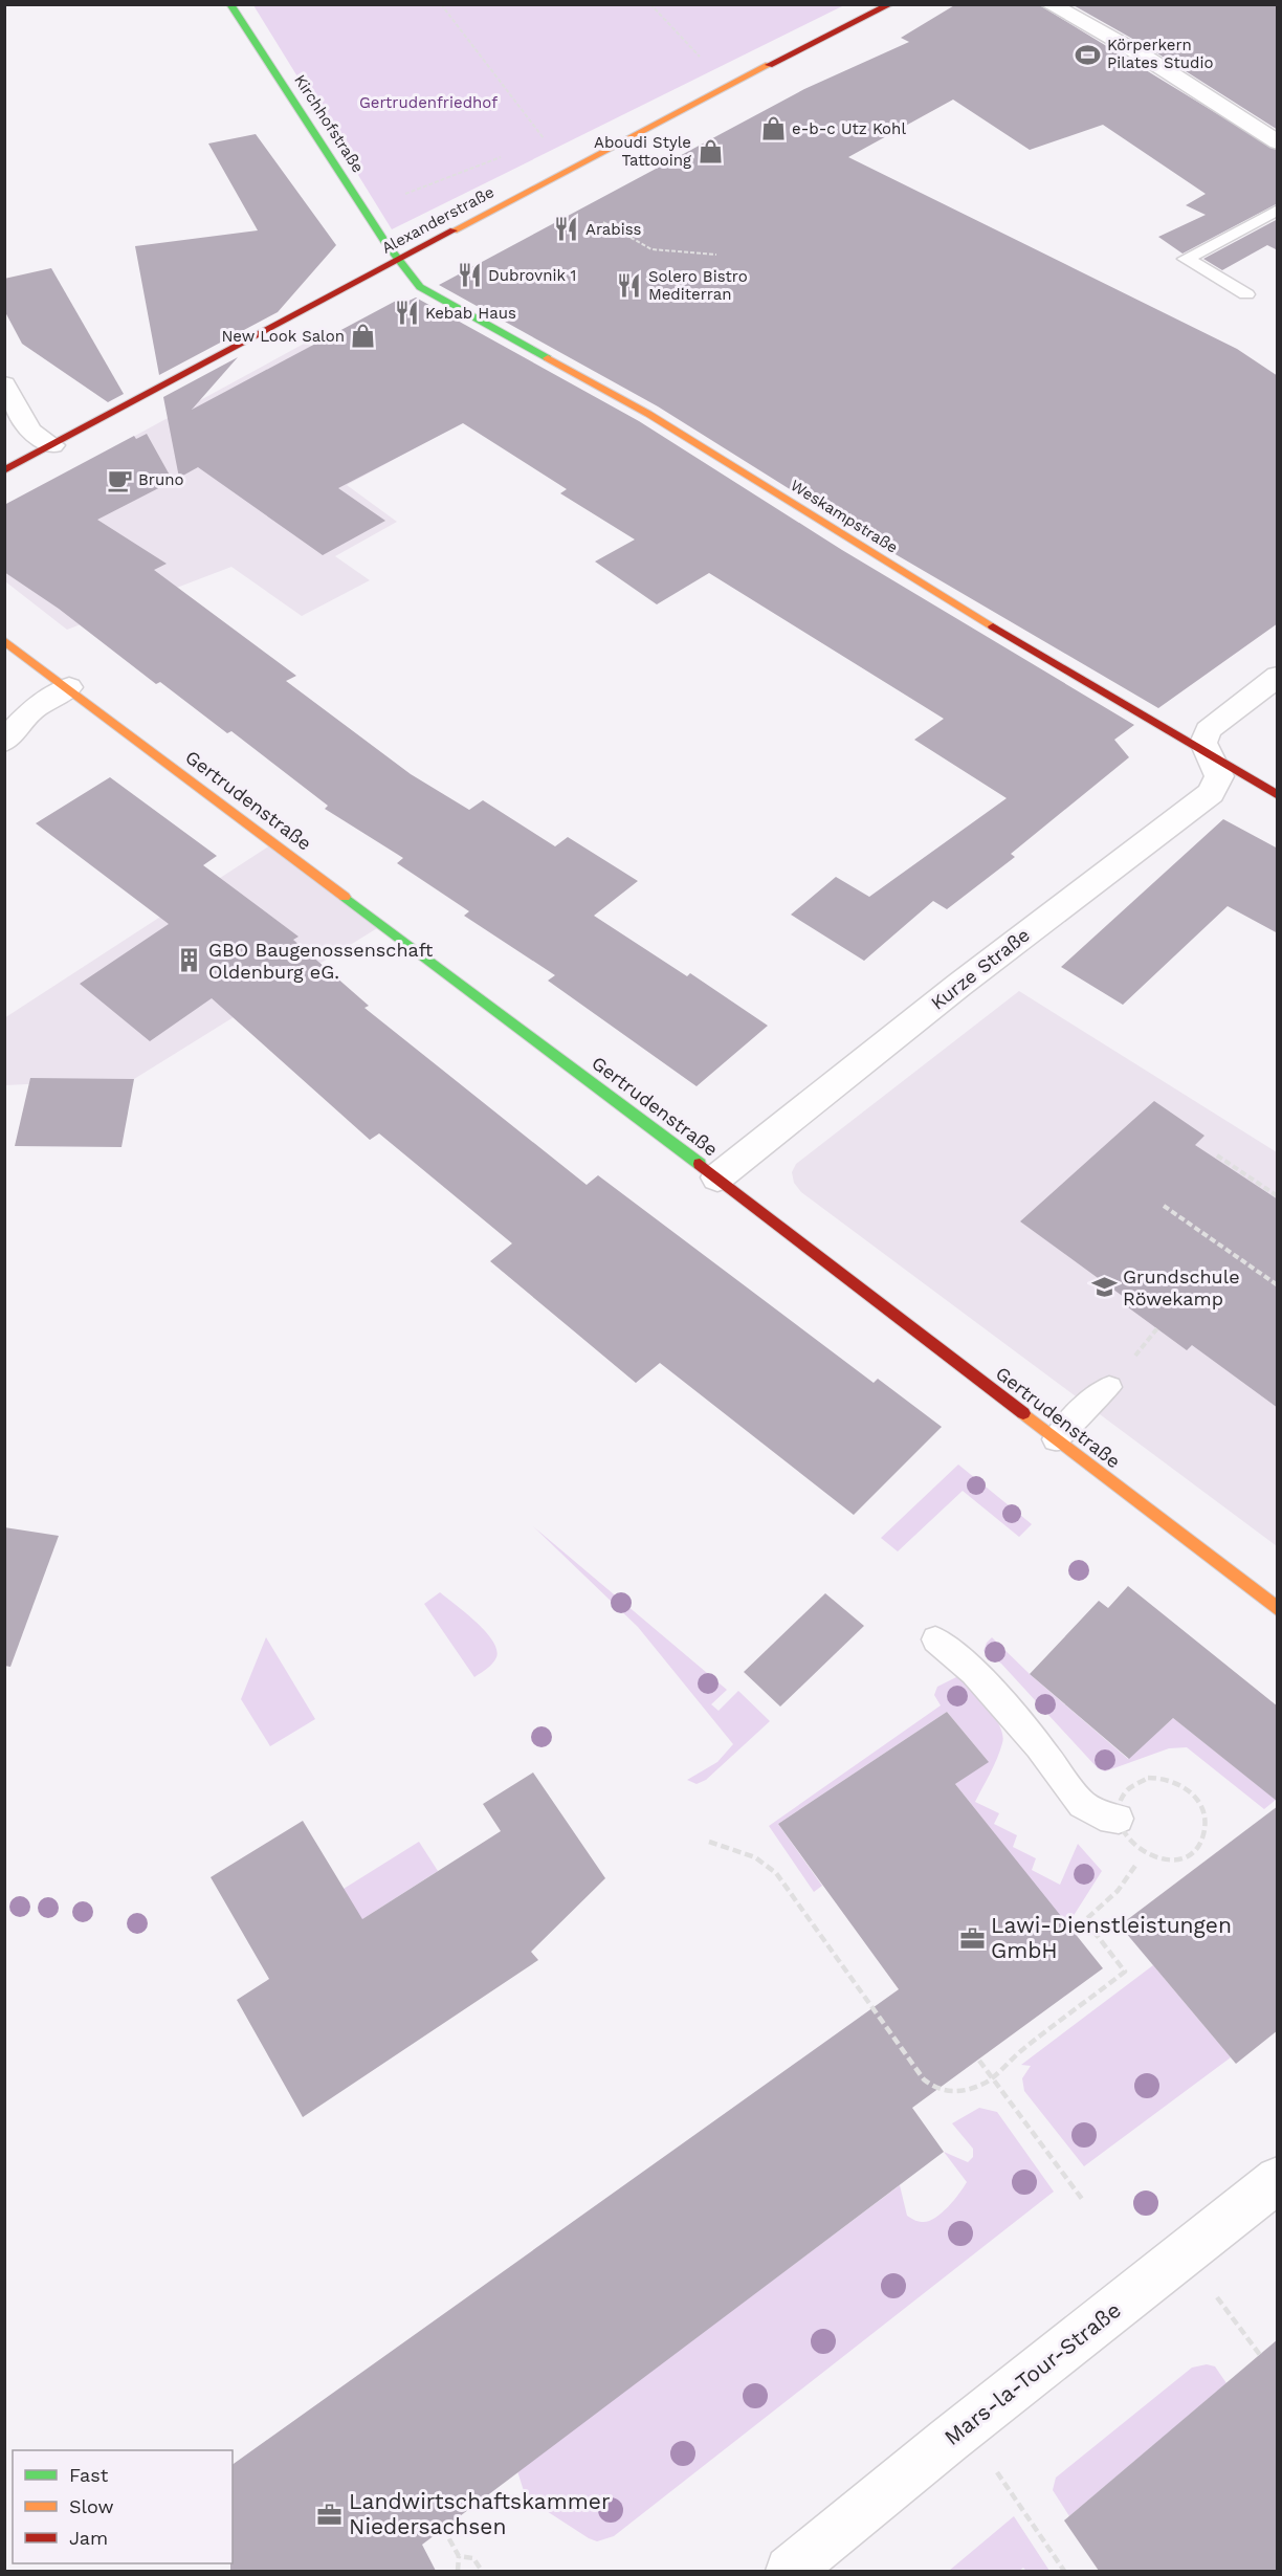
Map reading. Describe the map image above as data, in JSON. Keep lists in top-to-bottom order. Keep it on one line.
{"streets":{"street":["Kirchhofstraße","Alexanderstraße","Weskampstraße","Gertrudenstraße","Kurze Straße","Mars-la-Tour-Straße"]},"crossings":[["Kirchhofstraße","Alexanderstraße"],["Kirchhofstraße","Weskampstraße"],["Alexanderstraße","Weskampstraße"],["Weskampstraße","Kurze Straße"],["Gertrudenstraße","Kurze Straße"]],"parks":["Gertrudenfriedhof"],"places":{"sports":["Körperkern Pilates Studio"],"shop":["e-b-c Utz Kohl","Aboudi Style Tattooing","New Look Salon"],"restaurant":["Arabiss","Dubrovnik 1","Solero Bistro Mediterran","Kebab Haus"],"cafe":["Bruno"],"building":["GBO Baugenossenschaft Oldenburg eG."],"school or university":["Grundschule Röwekamp"],"office":["Lawi-Dienstleistungen GmbH","Landwirtschaftskammer Niedersachsen"]},"legend":["Fast","Slow","Jam"]}
